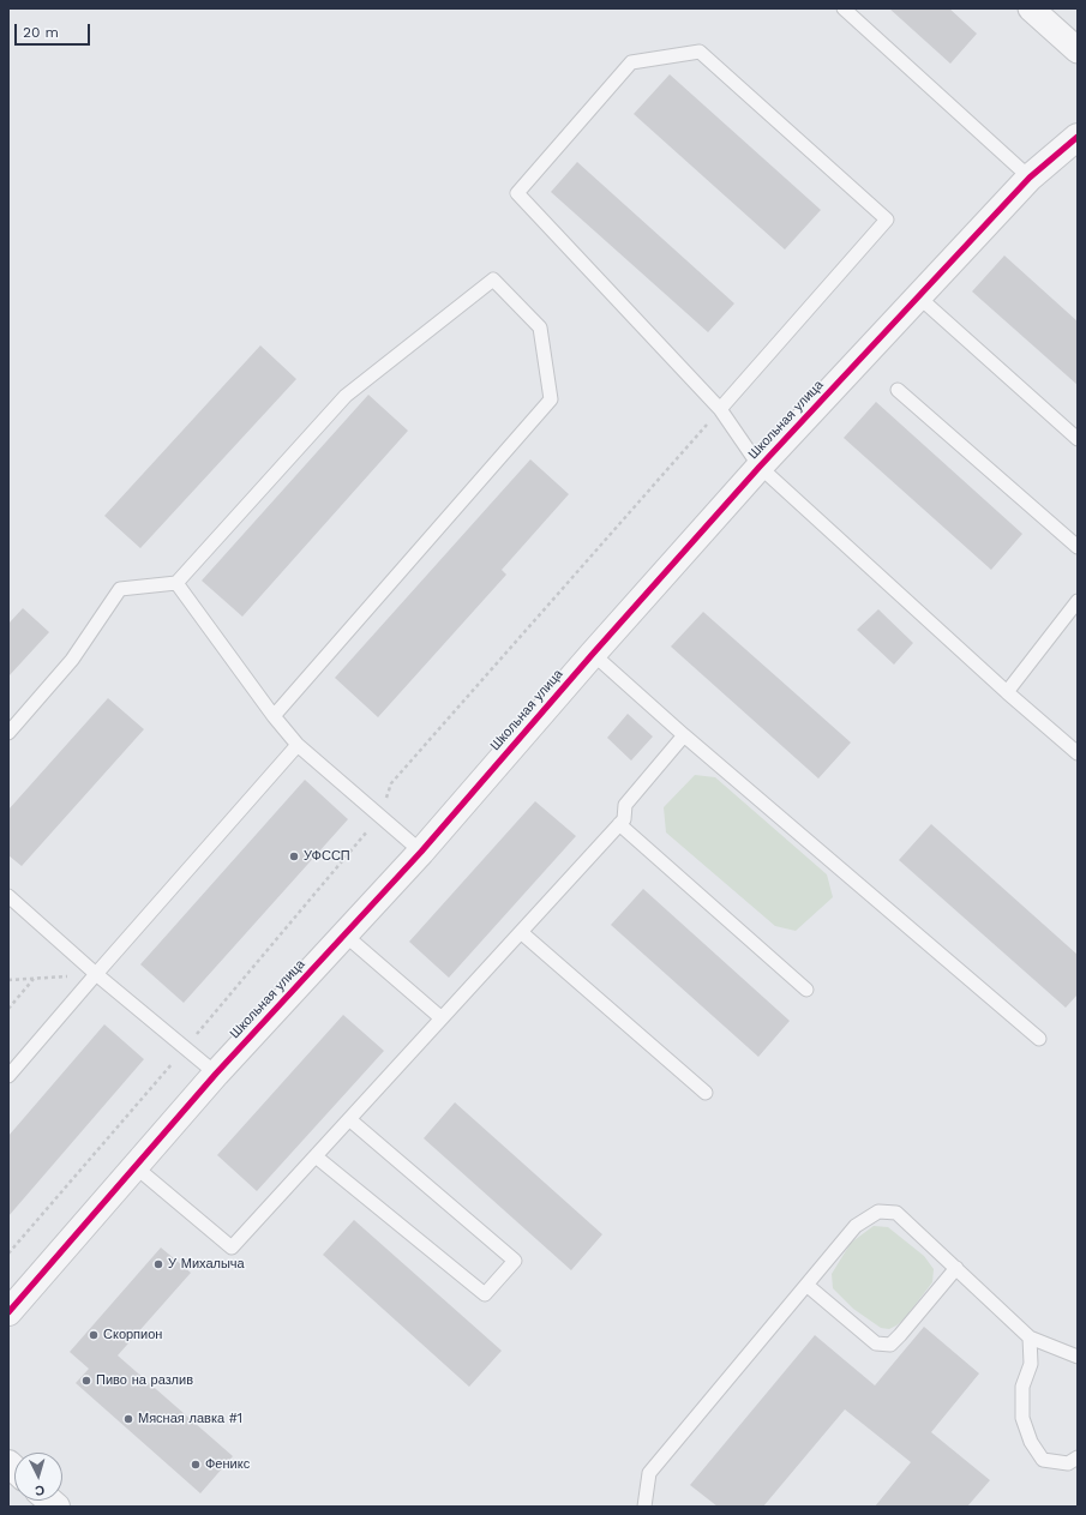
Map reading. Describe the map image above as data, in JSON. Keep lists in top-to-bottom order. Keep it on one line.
{"streets":{"street":["Школьная улица"]},"places":["УФССП","У Михалыча","Скорпион","Пиво на разлив","Мясная лавка #1","Феникс"],"scale_bar":"20 m","north":"bottom"}
